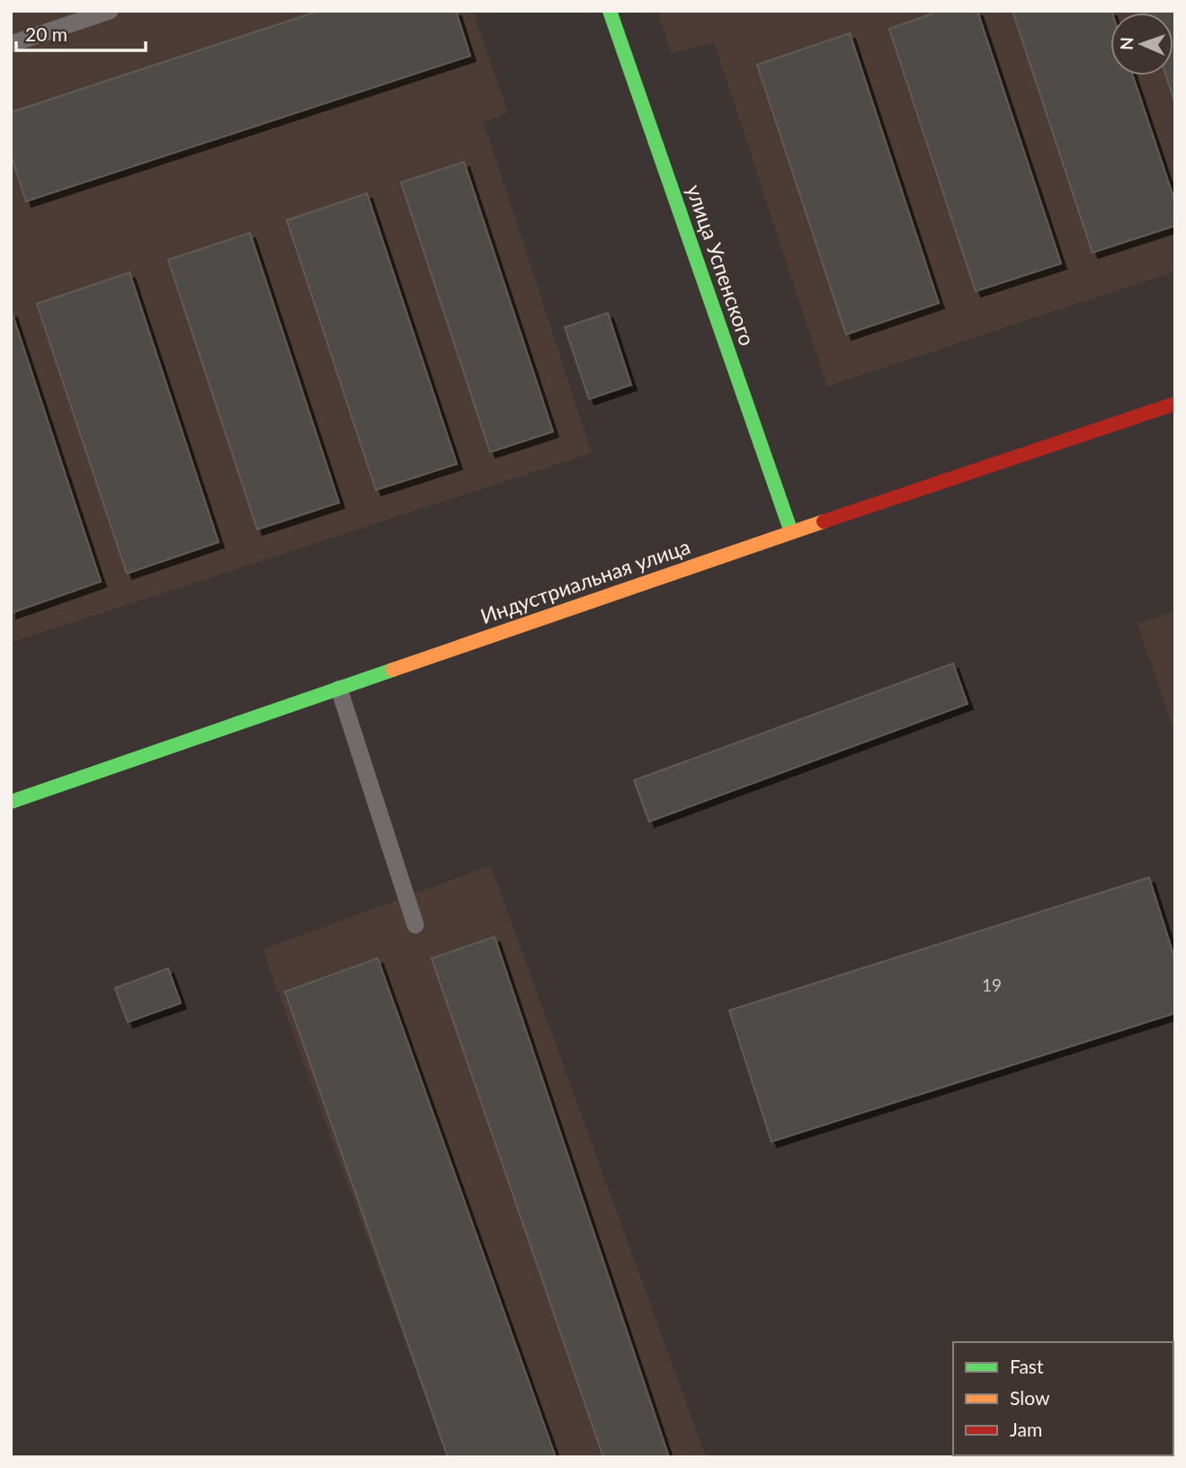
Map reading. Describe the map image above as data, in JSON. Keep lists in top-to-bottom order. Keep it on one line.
{"streets":{"street":["улица Успенского","Индустриальная улица"]},"crossings":[["улица Успенского","Индустриальная улица"]],"house_numbers":["19"],"legend":["Fast","Slow","Jam"],"scale_bar":"20 m","north":"left"}
